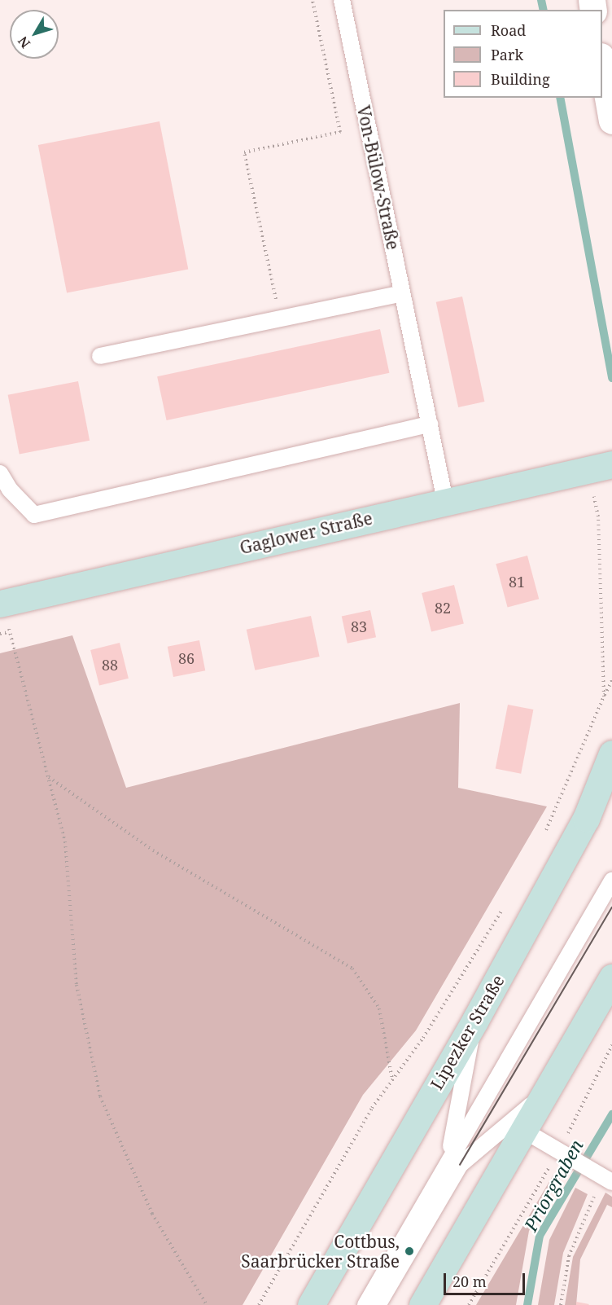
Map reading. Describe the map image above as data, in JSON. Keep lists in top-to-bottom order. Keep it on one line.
{"streets":{"main road":["Gaglower Straße","Lipezker Straße"],"lane":["Von-Bülow-Straße"]},"crossings":[["Von-Bülow-Straße","Gaglower Straße"]],"water":["Priorgraben"],"places":["Cottbus, Saarbrücker Straße"],"house_numbers":["81","82","83","86","88"],"legend":["Road","Park","Building"],"scale_bar":"20 m","north":"bottom left"}
